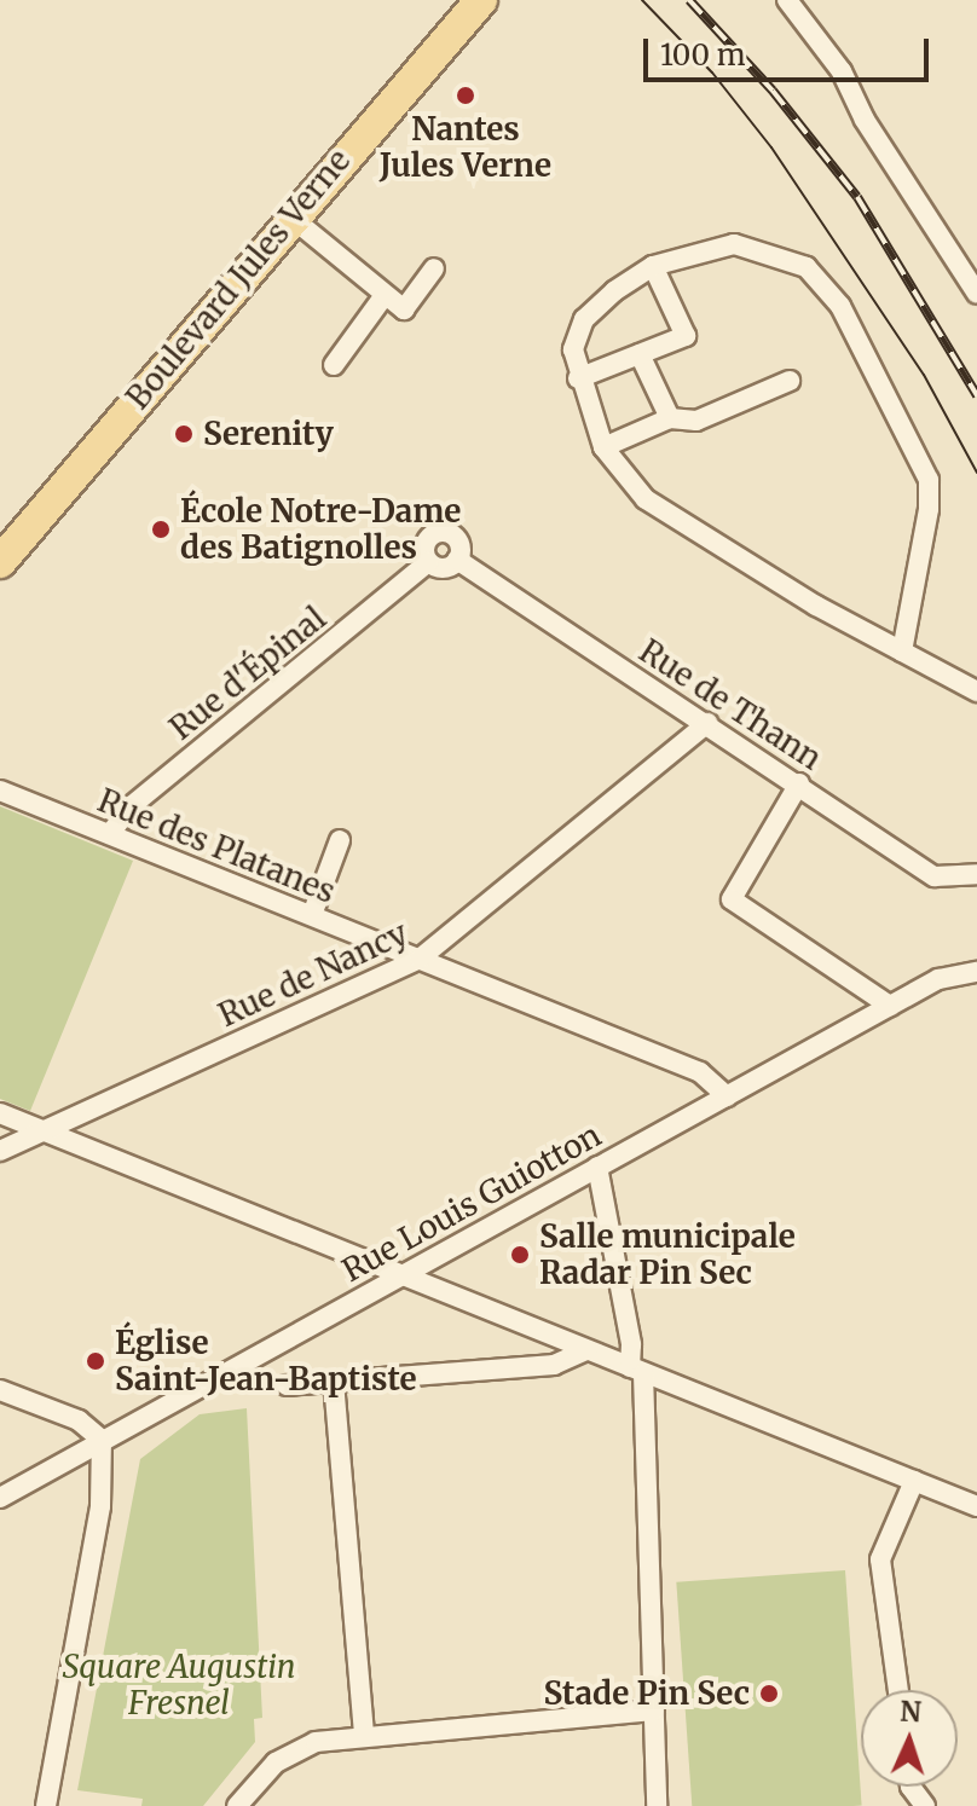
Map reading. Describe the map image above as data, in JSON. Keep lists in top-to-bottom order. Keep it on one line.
{"streets":{"main road":["Boulevard Jules Verne"],"street":["Rue d'Épinal","Rue de Thann","Rue des Platanes","Rue de Nancy","Rue Louis Guiotton"]},"crossings":[["Rue d'Épinal","Rue de Thann"],["Rue d'Épinal","Rue des Platanes"],["Rue de Thann","Rue de Nancy"],["Rue des Platanes","Rue de Nancy"],["Rue des Platanes","Rue Louis Guiotton"]],"parks":["Square Augustin Fresnel"],"places":["Nantes Jules Verne","Serenity","École Notre-Dame des Batignolles","Salle municipale Radar Pin Sec","Église Saint-Jean-Baptiste","Stade Pin Sec"],"scale_bar":"100 m","north":"top"}
